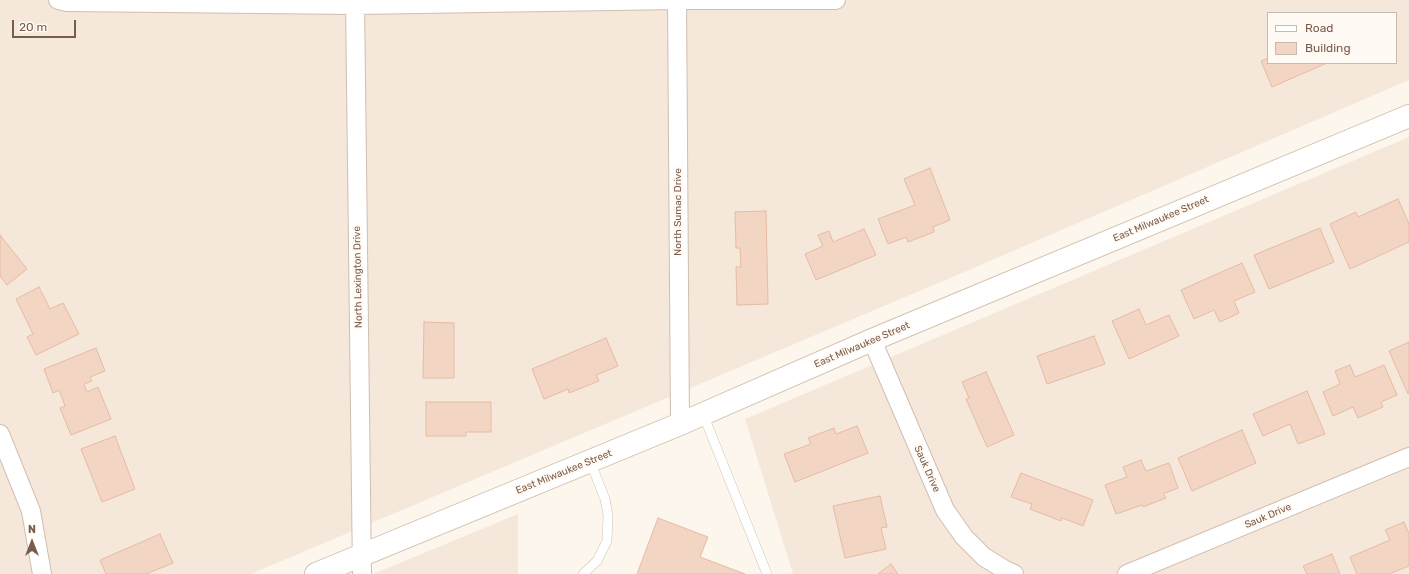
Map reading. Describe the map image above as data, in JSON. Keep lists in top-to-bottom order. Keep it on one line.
{"streets":{"main road":["East Milwaukee Street"],"street":["North Sumac Drive","North Lexington Drive","Sauk Drive"]},"crossings":[["North Sumac Drive","East Milwaukee Street"],["East Milwaukee Street","North Lexington Drive"],["East Milwaukee Street","Sauk Drive"]],"legend":["Road","Building"],"scale_bar":"20 m","north":"top"}
